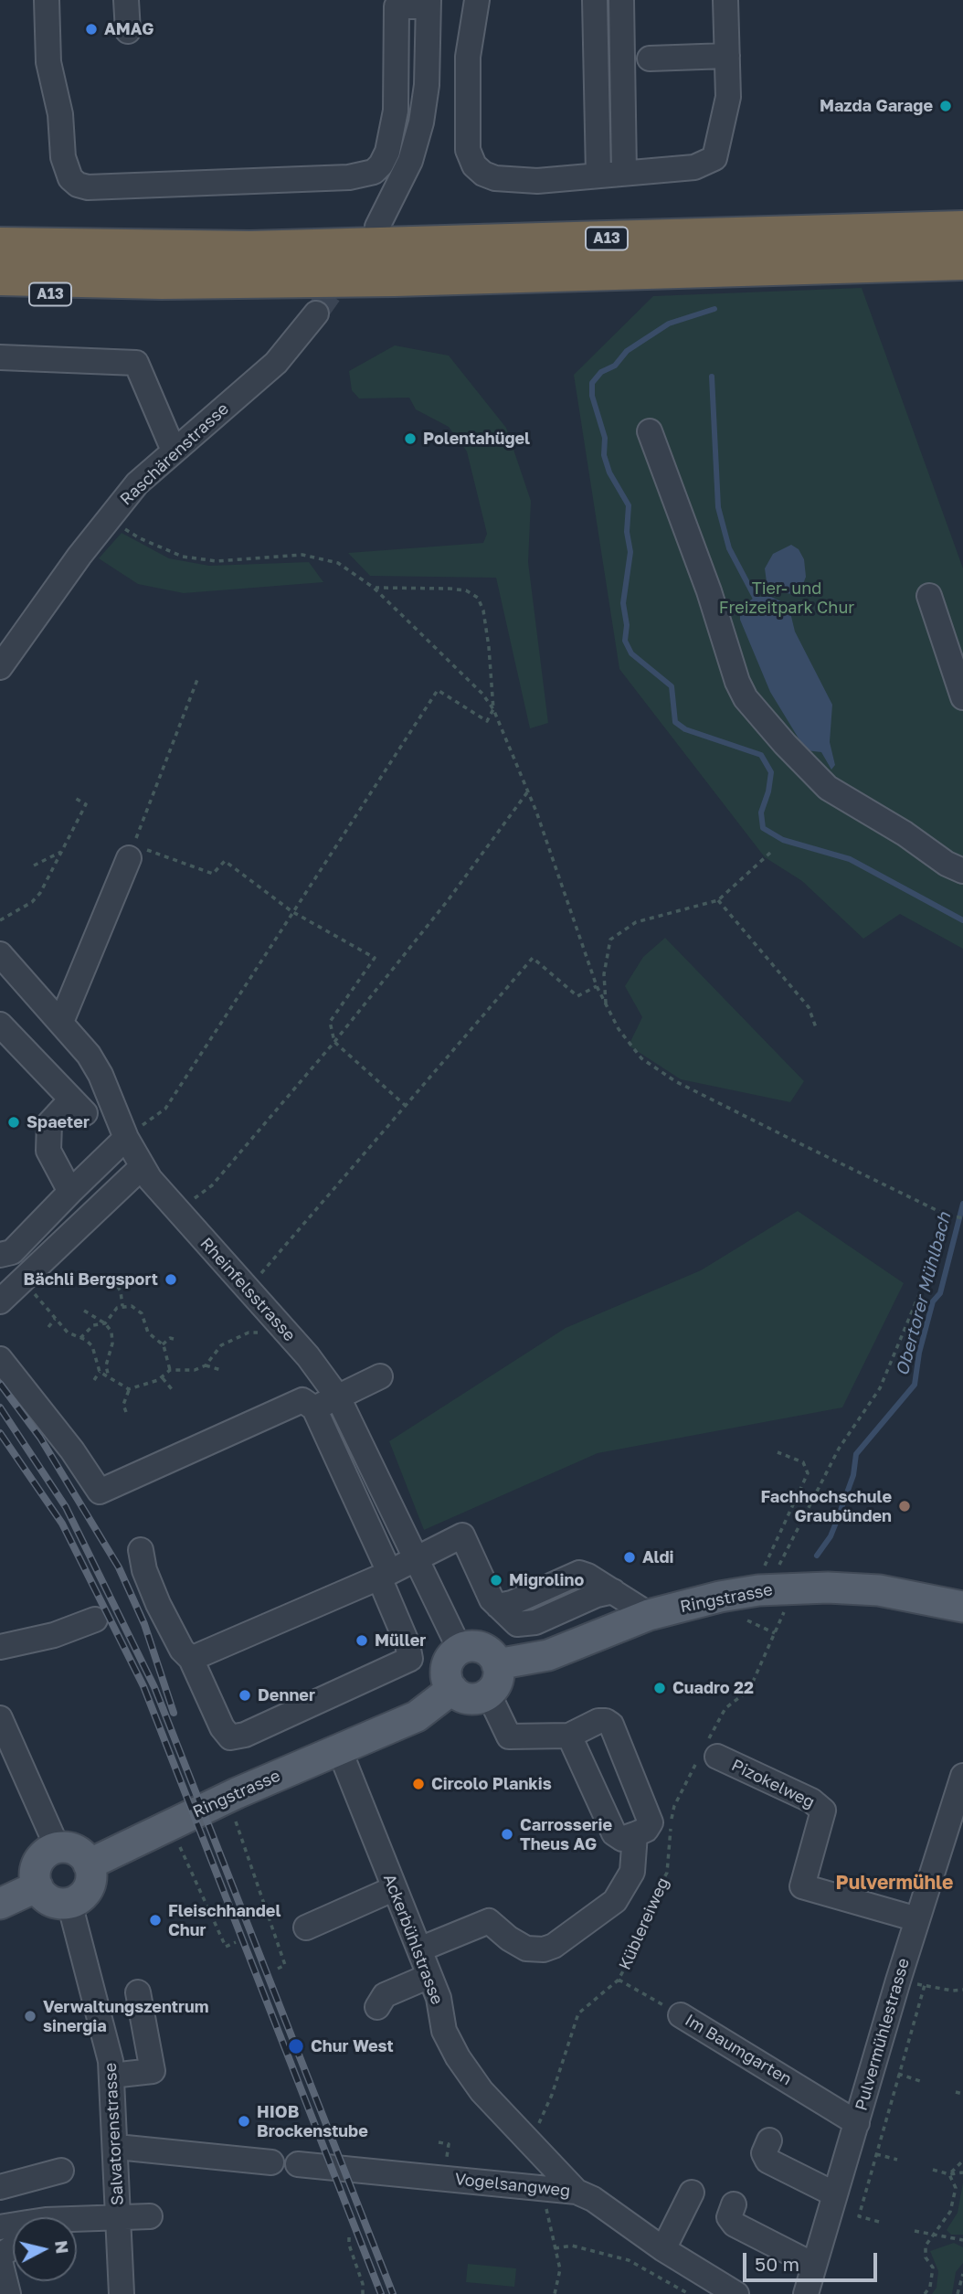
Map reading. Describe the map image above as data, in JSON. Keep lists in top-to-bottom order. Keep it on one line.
{"streets":{"highway":["A13"],"main road":["Ringstrasse"],"street":["Raschärenstrasse","Rheinfelsstrasse","Pizokelweg","Ackerbühlstrasse","Pulvermühlestrasse","Im Baumgarten","Salvatorenstrasse","Vogelsangweg"],"path":["Küblereiweg"]},"crossings":[["Rheinfelsstrasse","Ringstrasse"],["Ringstrasse","Ackerbühlstrasse"],["Ringstrasse","Salvatorenstrasse"],["Pizokelweg","Küblereiweg"],["Pizokelweg","Pulvermühlestrasse"],["Küblereiweg","Ackerbühlstrasse"],["Küblereiweg","Im Baumgarten"],["Pulvermühlestrasse","Im Baumgarten"]],"districts":["Pulvermühle"],"water":["Obertorer Mühlbach"],"parks":["Tier- und Freizeitpark Chur"],"places":["AMAG","Mazda Garage","Polentahügel","Spaeter","Bächli Bergsport","Fachhochschule Graubünden","Aldi","Migrolino","Müller","Cuadro 22","Denner","Circolo Plankis","Carrosserie Theus AG","Fleischhandel Chur","Verwaltungszentrum sinergia","Chur West","HIOB Brockenstube"],"scale_bar":"50 m","north":"right"}
